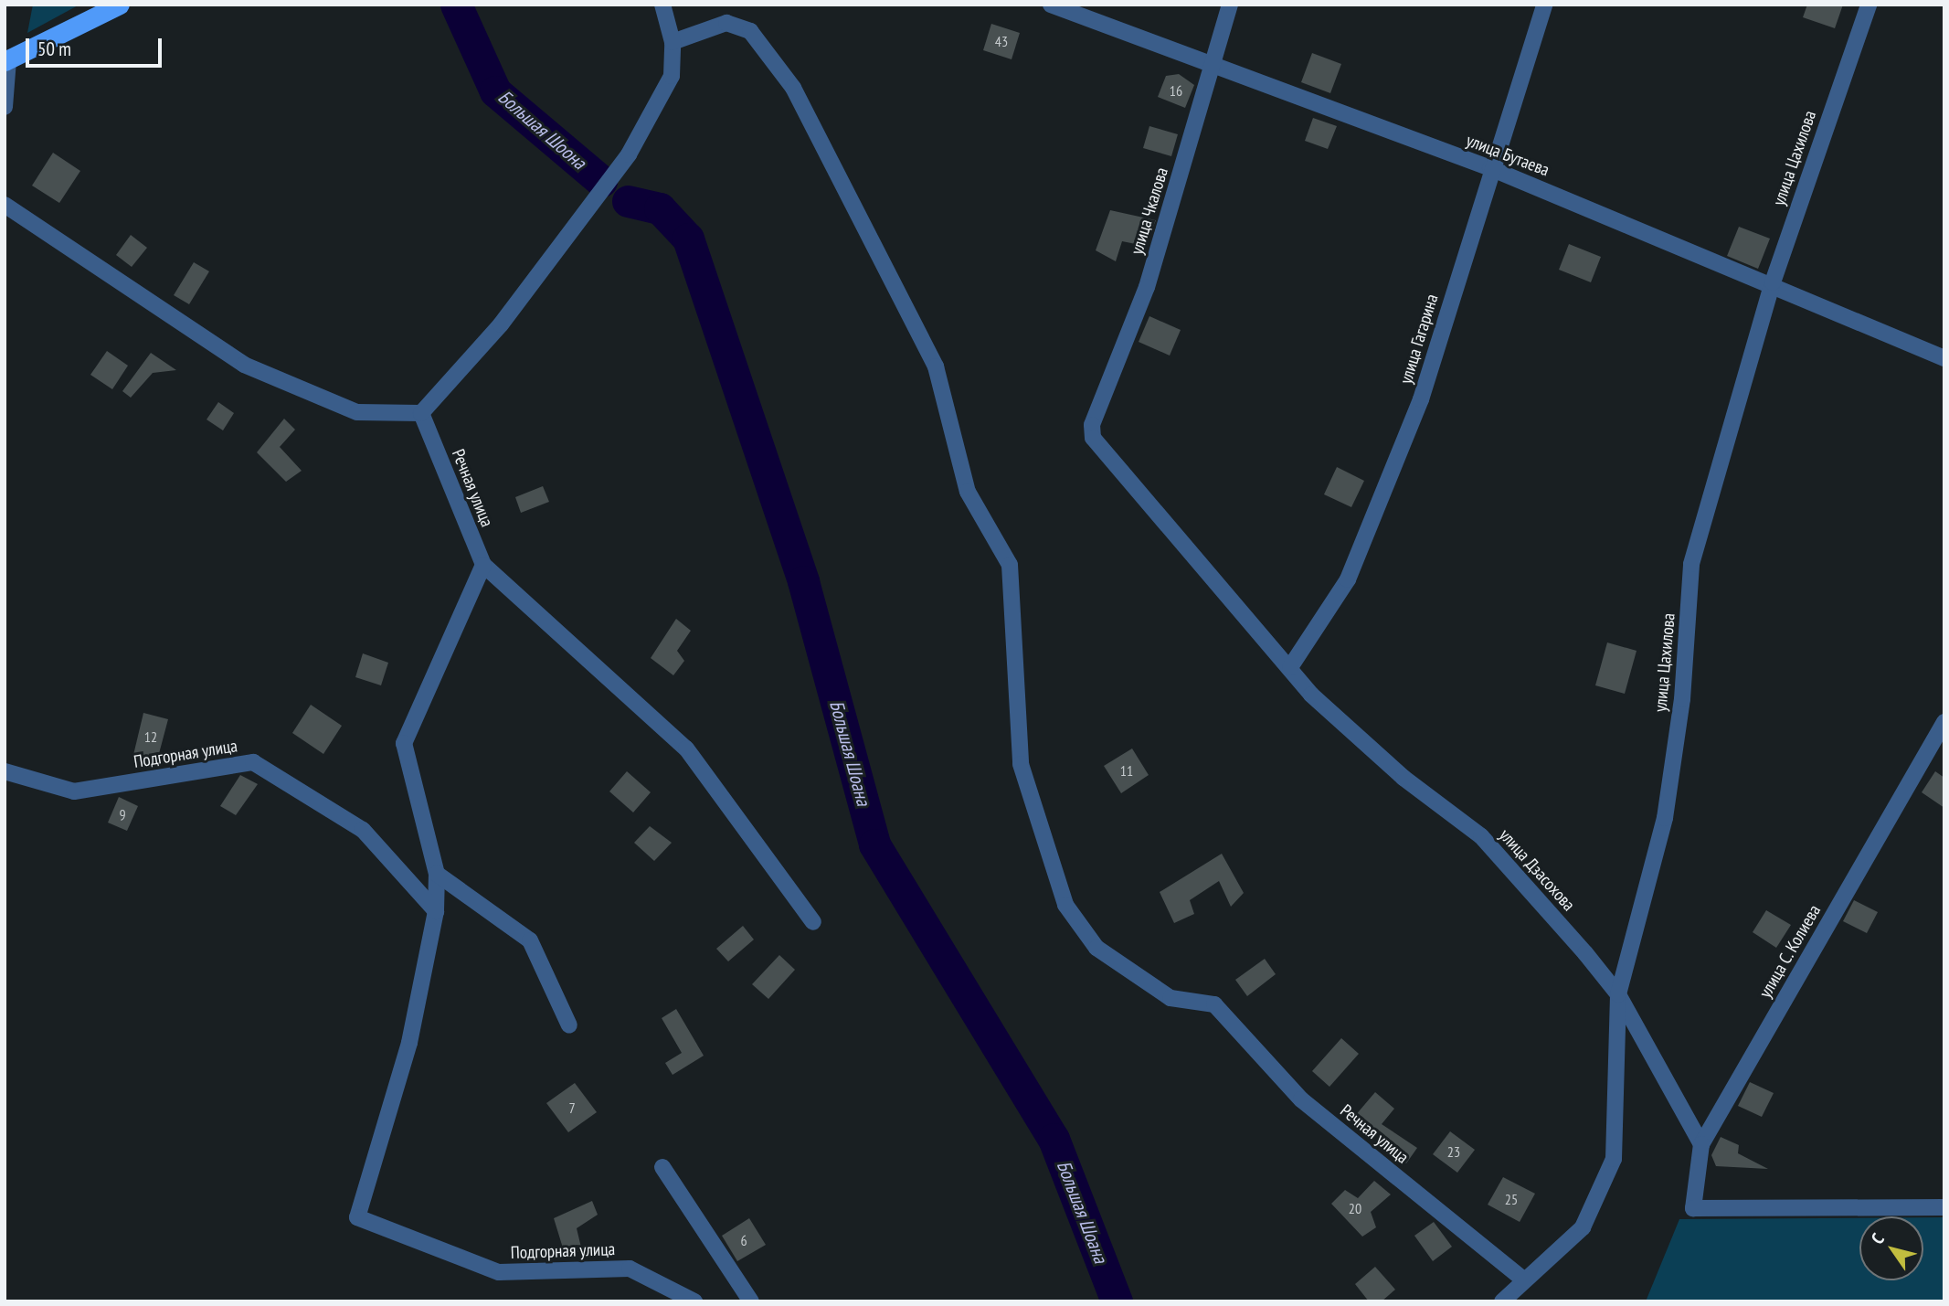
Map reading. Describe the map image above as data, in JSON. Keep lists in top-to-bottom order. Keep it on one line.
{"streets":{"street":["улица Бутаева","улица Цахилова","улица Чкалова","улица Гагарина","Речная улица","Подгорная улица","улица Дзасохова","улица С. Колиева"]},"crossings":[["улица Бутаева","улица Цахилова"],["улица Бутаева","улица Чкалова"],["улица Бутаева","улица Гагарина"],["улица Цахилова","Речная улица"],["улица Цахилова","улица Дзасохова"],["улица Чкалова","улица Дзасохова"],["улица Гагарина","улица Дзасохова"],["улица Дзасохова","улица С. Колиева"]],"water":["Большая Шоона","Большая Шоана"],"house_numbers":["43","16","12","11","9","7","23","25","20","6"],"scale_bar":"50 m","north":"top left"}
